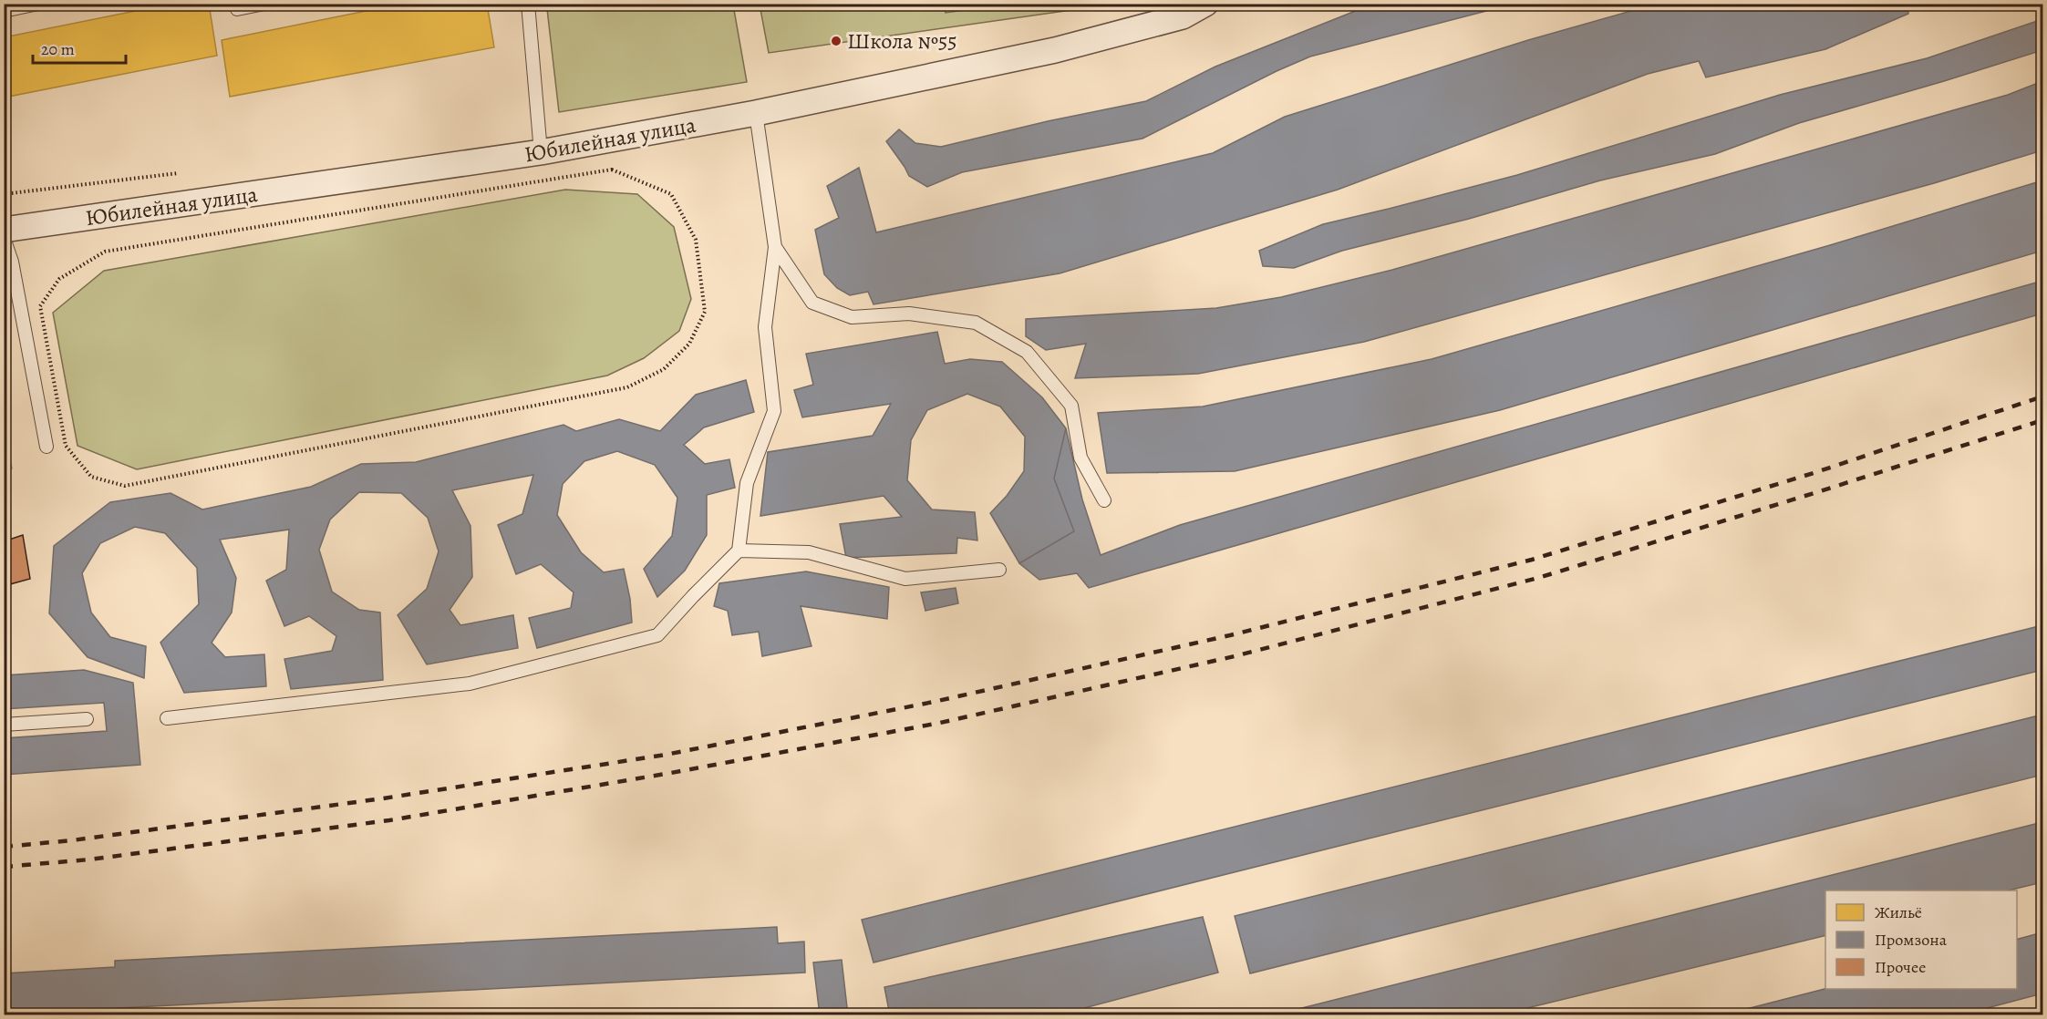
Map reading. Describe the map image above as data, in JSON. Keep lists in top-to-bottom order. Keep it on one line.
{"streets":{"street":["Юбилейная улица"]},"places":["Школа №55"],"legend":["Жильё","Промзона","Прочее"],"scale_bar":"20 m"}
